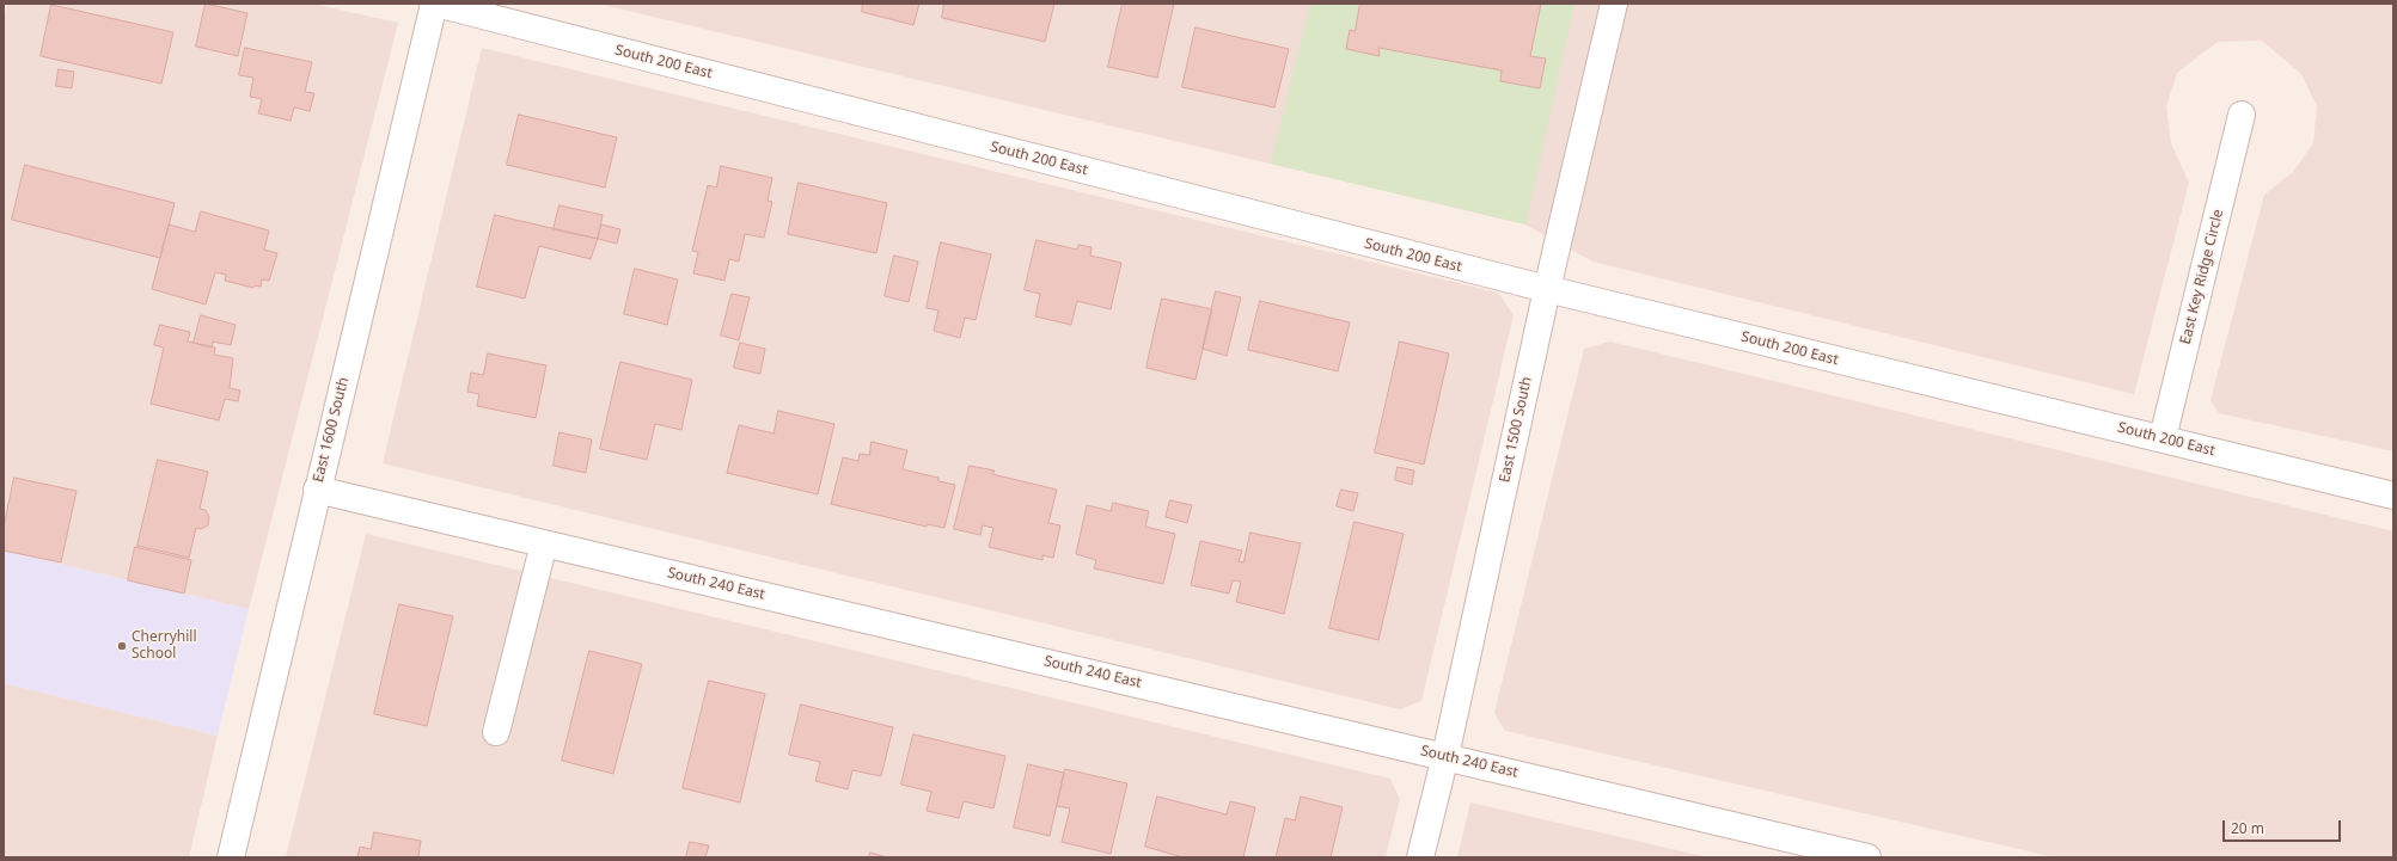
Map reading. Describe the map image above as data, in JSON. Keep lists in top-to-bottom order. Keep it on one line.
{"streets":{"street":["South 200 East","East Key Ridge Circle","East 1600 South","East 1500 South","South 240 East"]},"crossings":[["South 200 East","East Key Ridge Circle"],["South 200 East","East 1600 South"],["South 200 East","East 1500 South"],["East 1600 South","South 240 East"],["East 1500 South","South 240 East"]],"places":["Cherryhill School"],"scale_bar":"20 m"}
